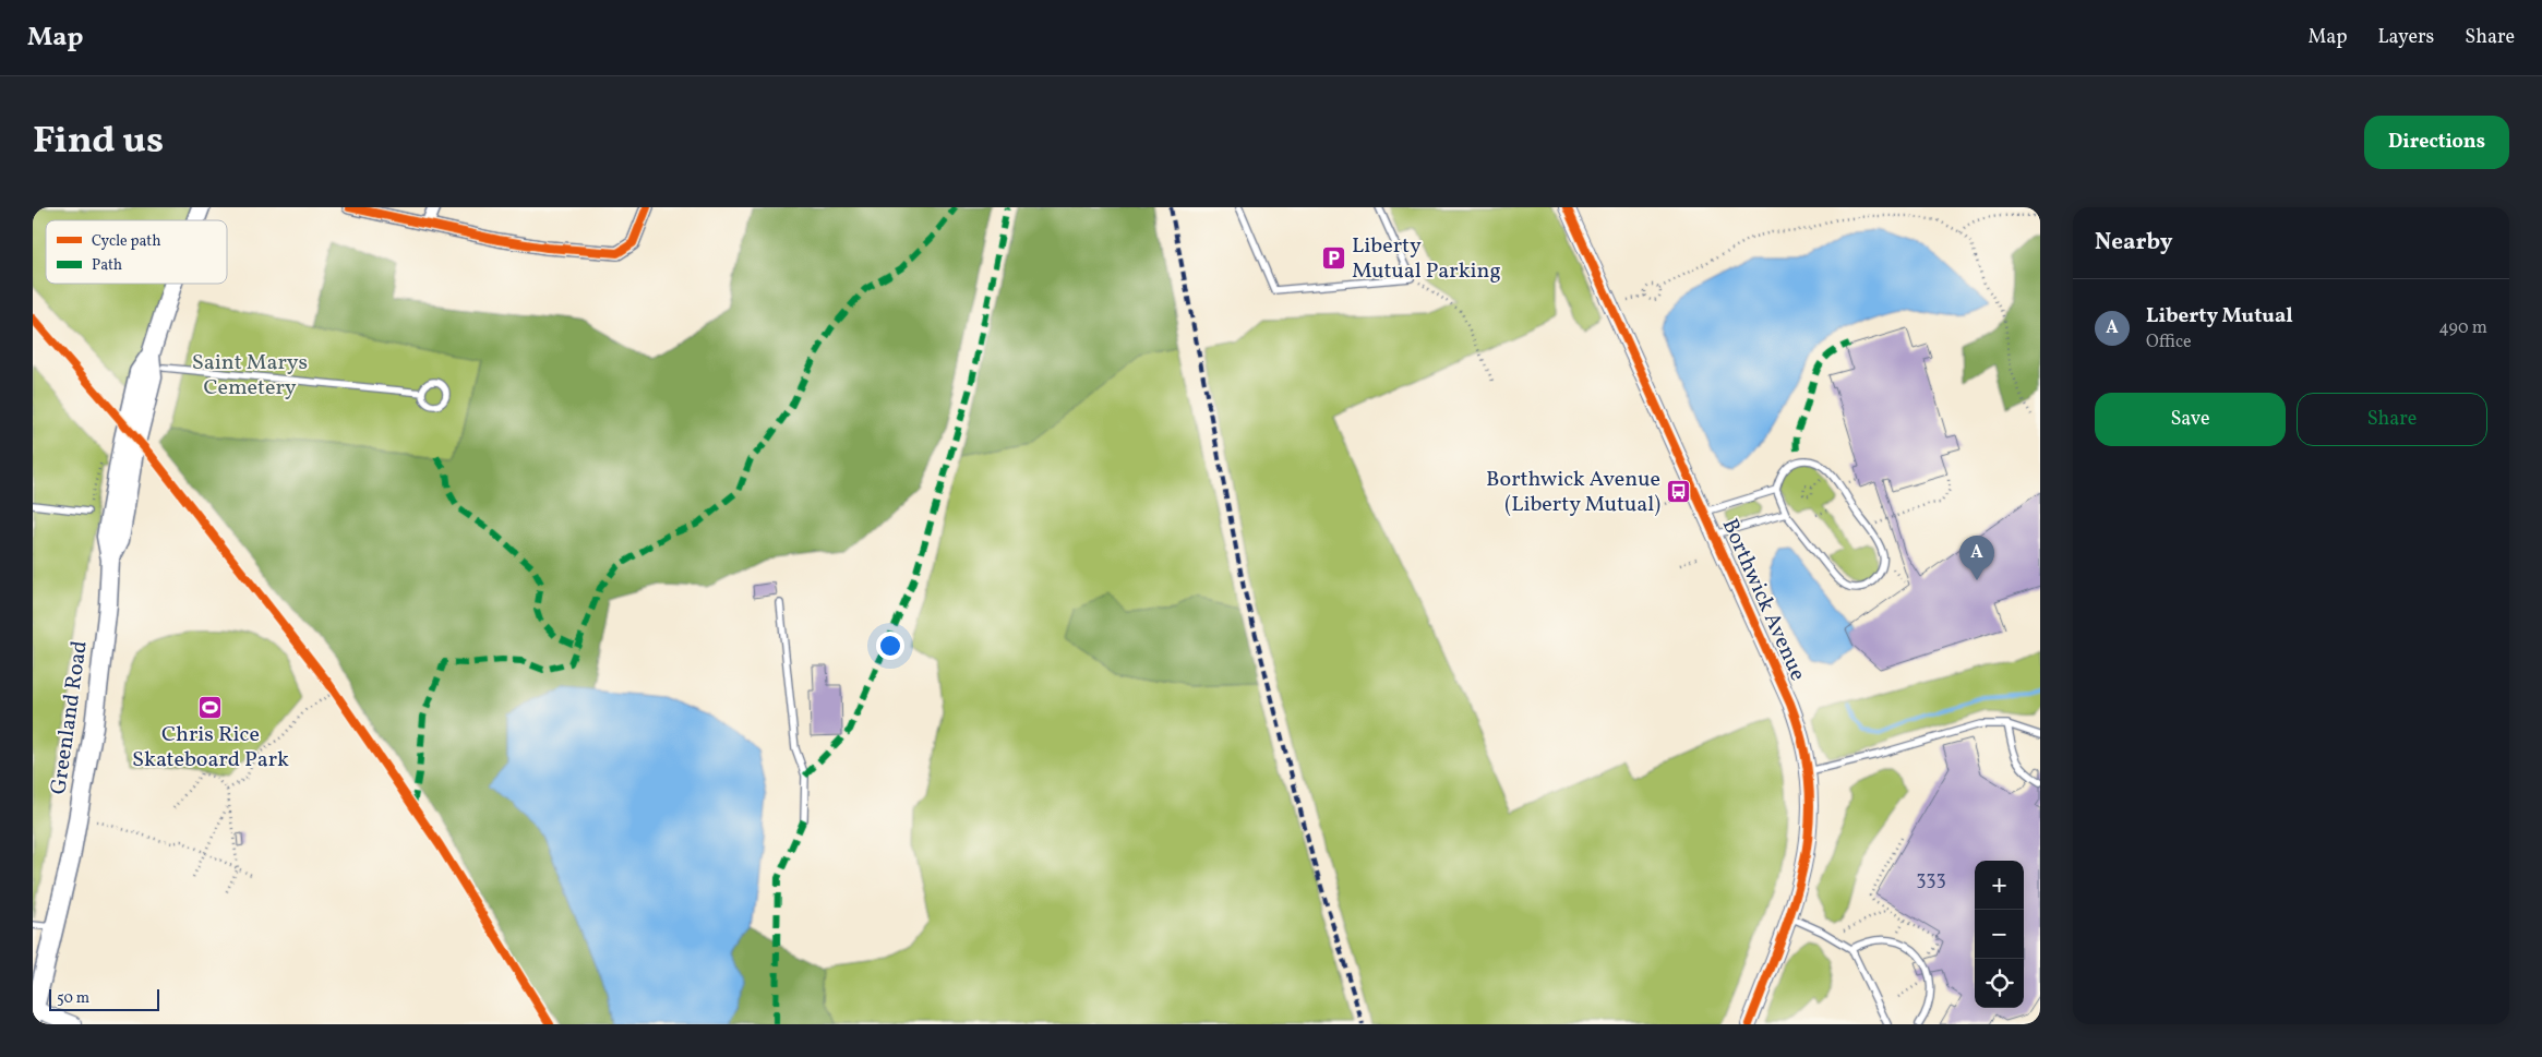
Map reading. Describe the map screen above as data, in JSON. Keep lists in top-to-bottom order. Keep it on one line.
{"streets":{"main road":["Greenland Road"],"street":["Borthwick Avenue"]},"parks":["Saint Marys Cemetery"],"places":{"parking":["Liberty Mutual Parking"],"bus stop":["Borthwick Avenue (Liberty Mutual)"],"sports":["Chris Rice Skateboard Park"]},"house_numbers":["333"],"legend":["Cycle path","Path"],"scale_bar":"50 m","page":{"header":"Map","nav":["Map","Layers","Share"],"title":"Find us","buttons":["Directions",["Save","Share"]],"heading":"Nearby","list":[{"mark":"A","name":"Liberty Mutual","note":"Office","value":"490 m"}],"pins":"A","map_buttons":["+","−"],"scale":"50 m"}}
